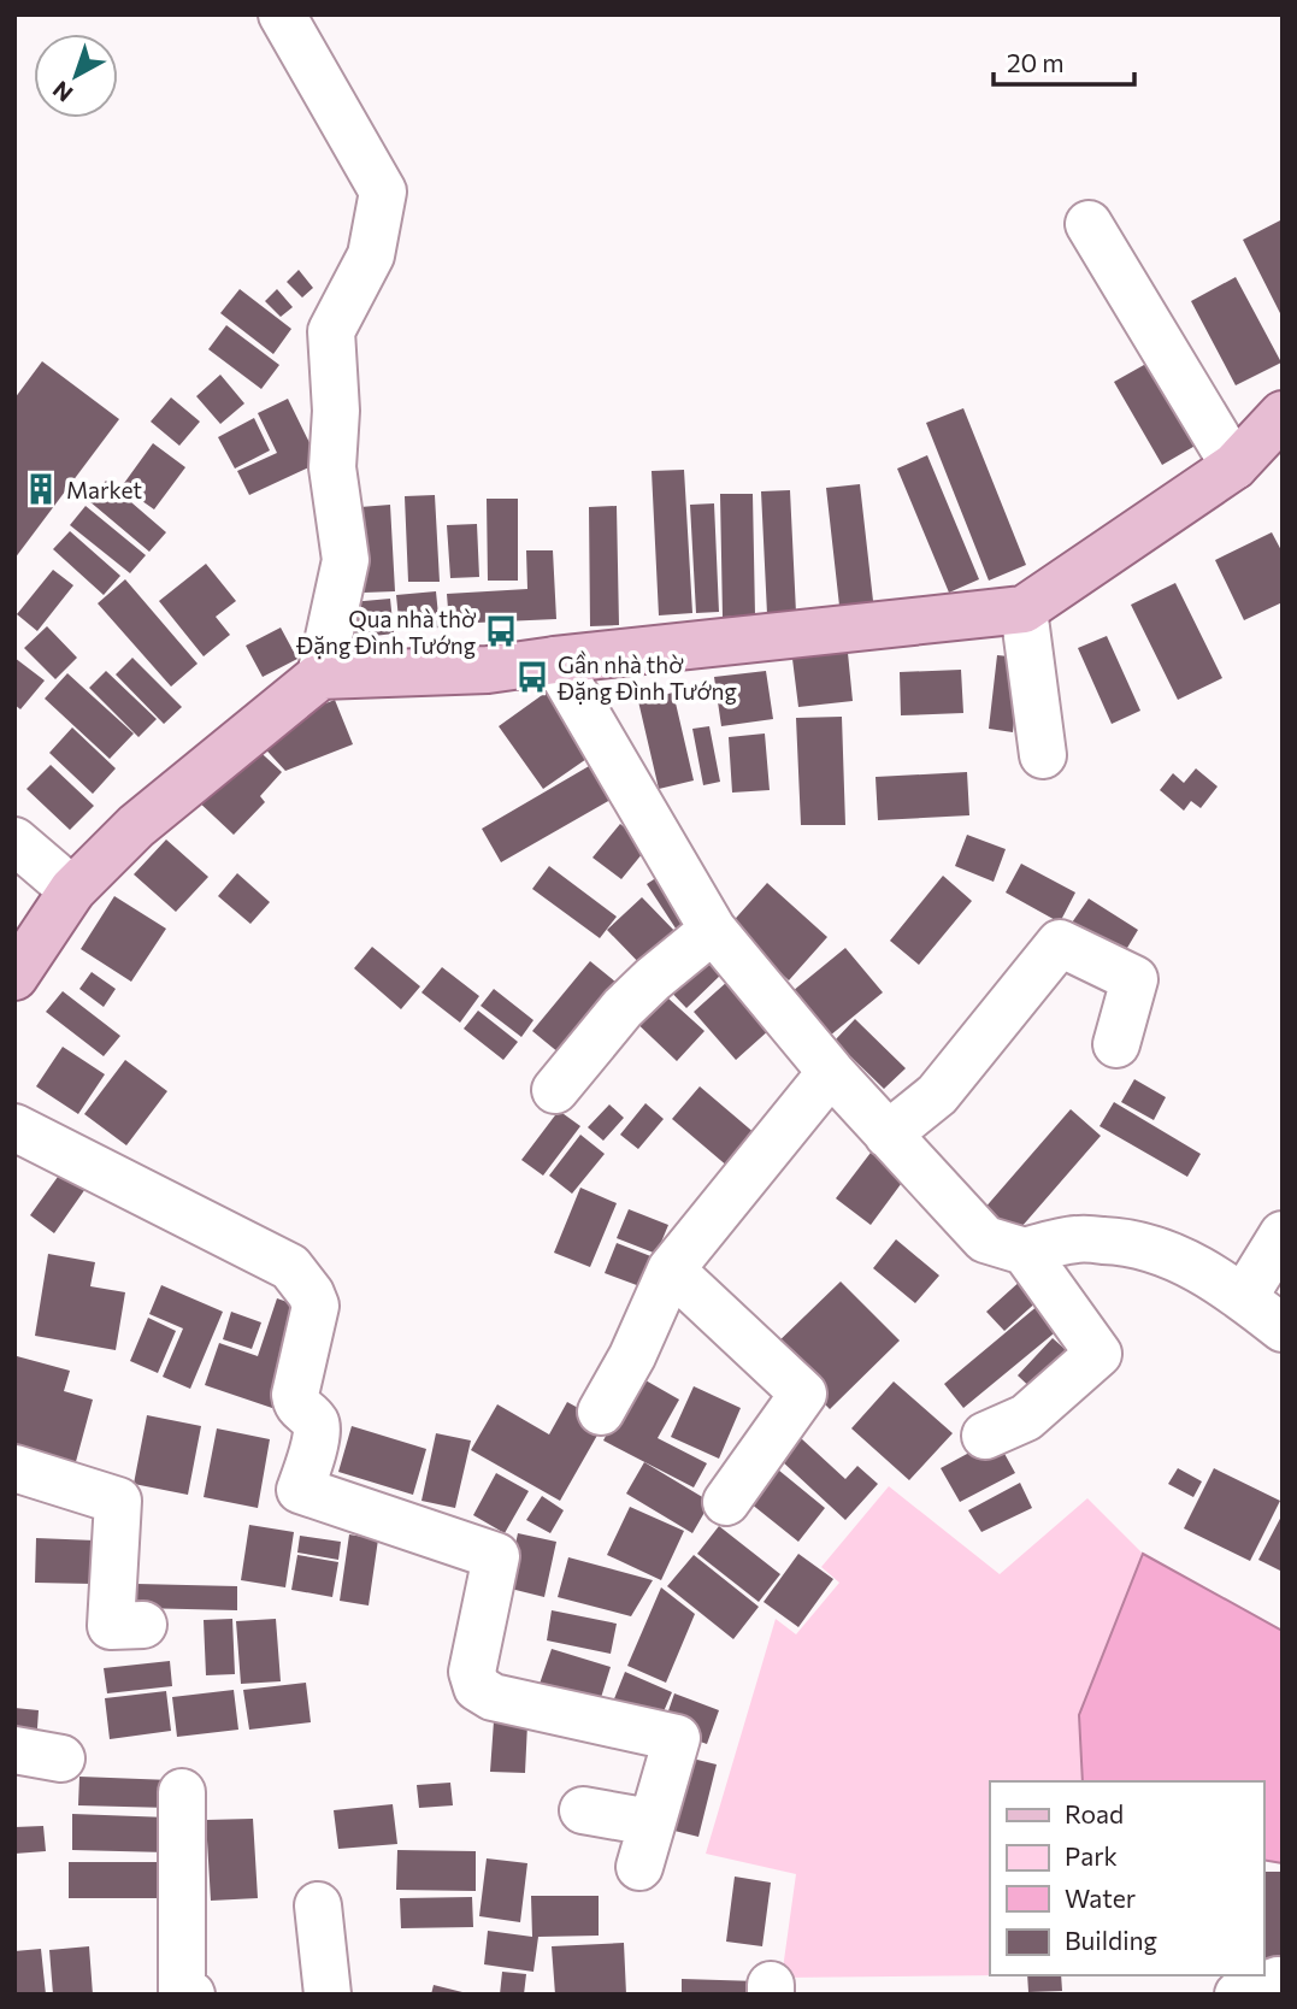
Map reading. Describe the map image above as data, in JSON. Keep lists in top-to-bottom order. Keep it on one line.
{"places":{"building":["Market"],"bus stop":["Qua nhà thờ Đặng Đình Tướng","Gần nhà thờ Đặng Đình Tướng"]},"legend":["Road","Park","Water","Building"],"scale_bar":"20 m","north":"bottom left"}
